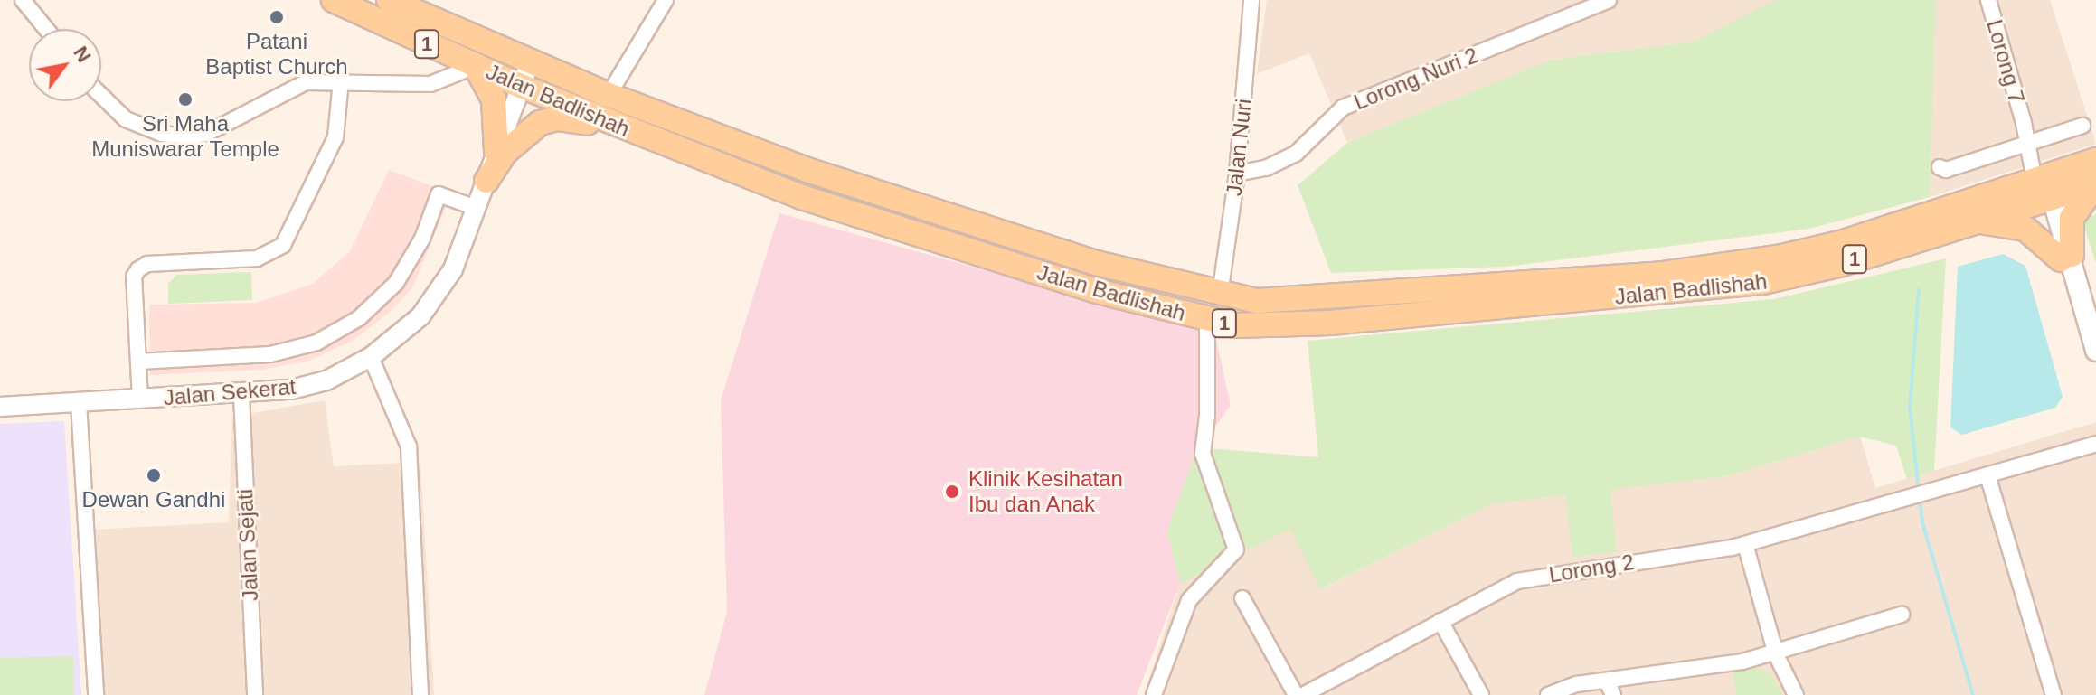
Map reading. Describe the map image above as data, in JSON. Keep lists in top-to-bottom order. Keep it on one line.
{"streets":{"main road":["1","Jalan Badlishah"],"street":["Lorong 7","Lorong Nuri 2","Jalan Nuri","Jalan Sekerat","Jalan Sejati","Lorong 2"]},"crossings":[["Lorong 7","Jalan Badlishah"],["Lorong Nuri 2","Jalan Nuri"],["Jalan Badlishah","Jalan Nuri"],["Jalan Badlishah","Jalan Sekerat"],["Jalan Sekerat","Jalan Sejati"]],"places":["Patani Baptist Church","Sri Maha Muniswarar Temple","Dewan Gandhi","Klinik Kesihatan Ibu dan Anak"],"north":"top right"}
